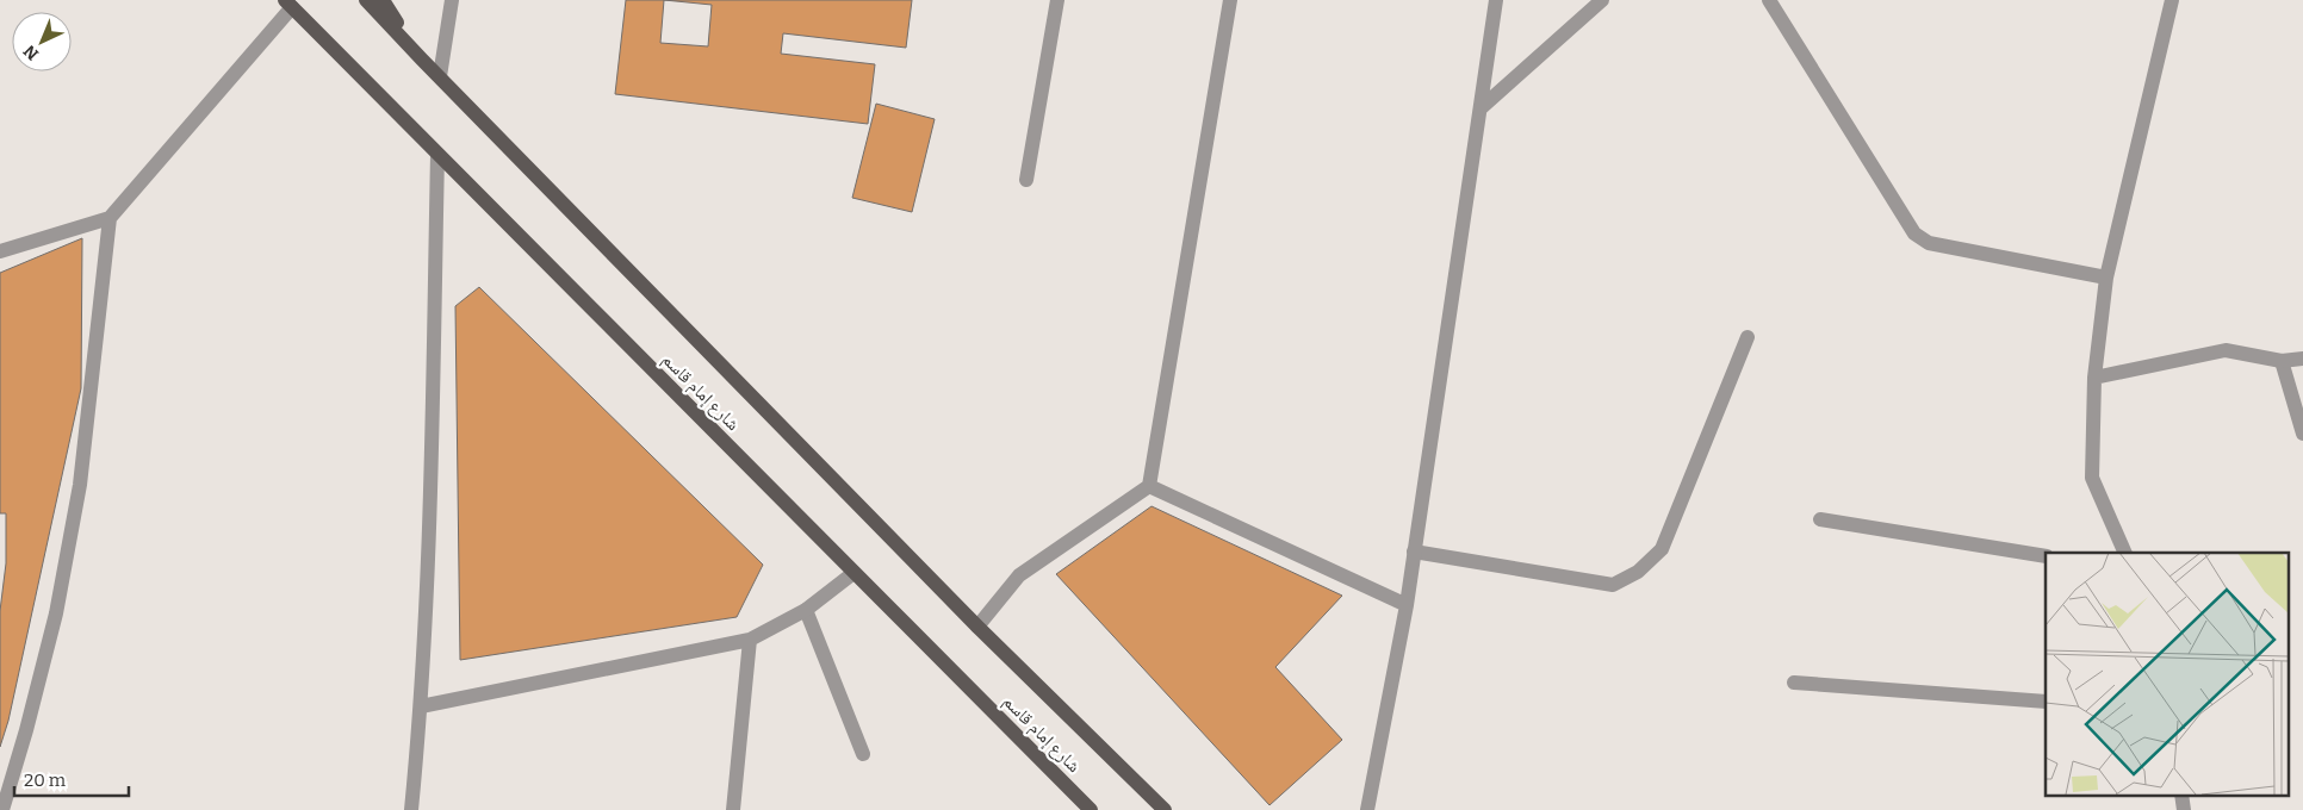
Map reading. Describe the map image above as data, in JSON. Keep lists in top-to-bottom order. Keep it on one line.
{"streets":{"main road":["شارع إمام قاسم"]},"scale_bar":"20 m","north":"bottom left"}
